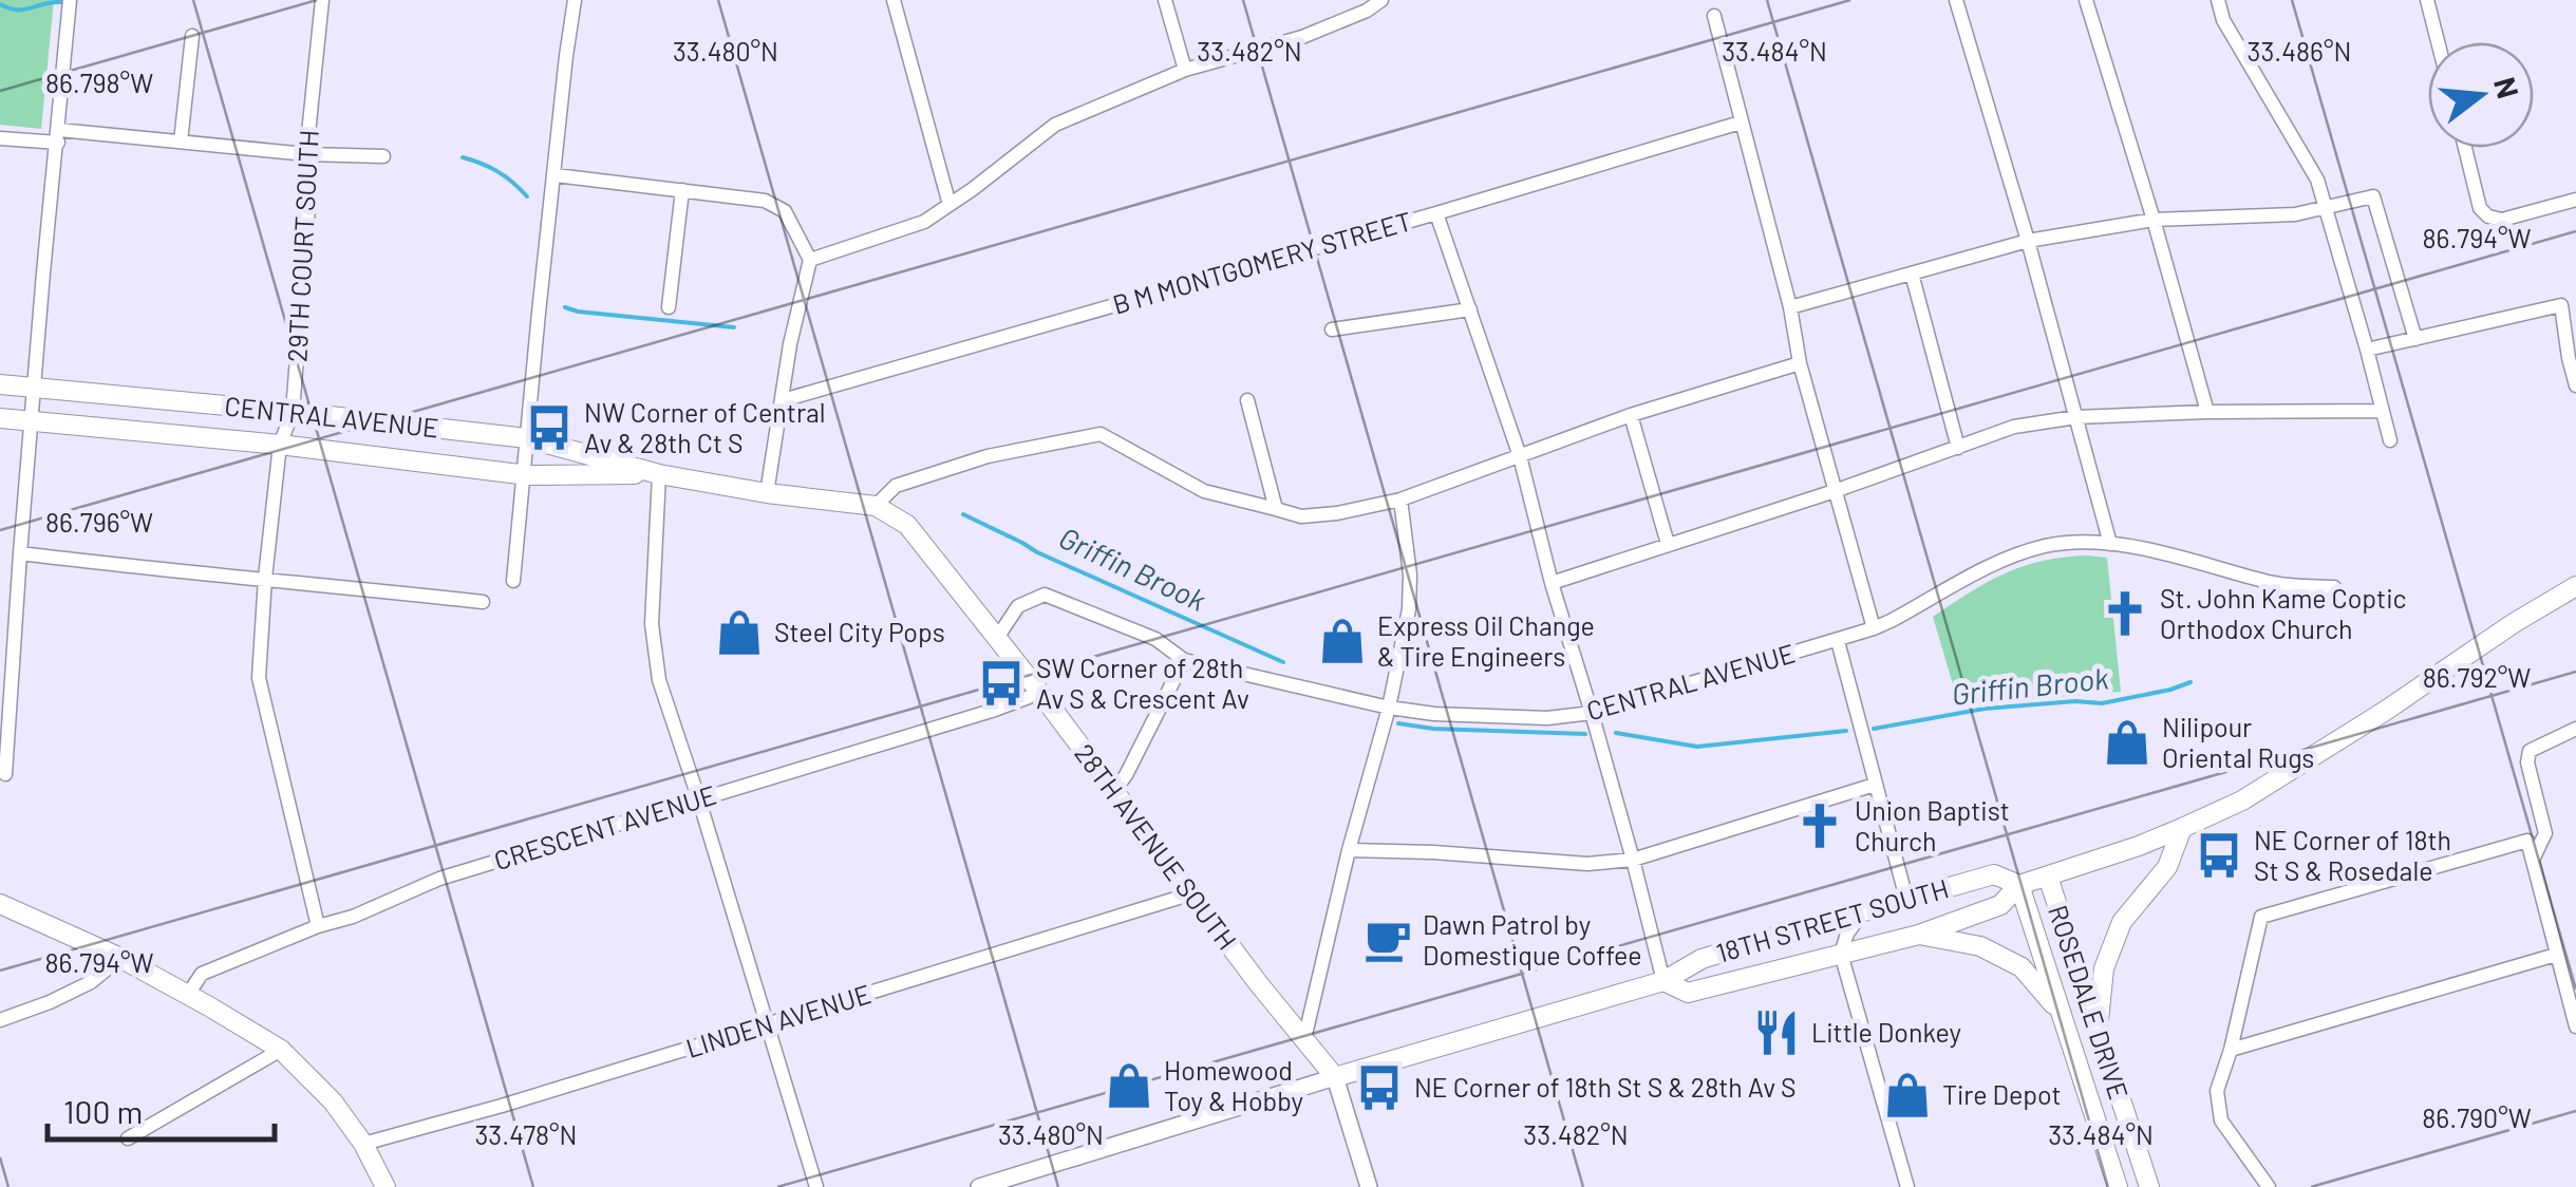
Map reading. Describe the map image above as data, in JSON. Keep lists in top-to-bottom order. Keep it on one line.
{"streets":{"main road":["CENTRAL AVENUE","28TH AVENUE SOUTH","18TH STREET SOUTH","ROSEDALE DRIVE"],"street":["29TH COURT SOUTH","B M MONTGOMERY STREET","CRESCENT AVENUE","LINDEN AVENUE"]},"crossings":[["29TH COURT SOUTH","CENTRAL AVENUE"],["29TH COURT SOUTH","CRESCENT AVENUE"],["CENTRAL AVENUE","28TH AVENUE SOUTH"],["CRESCENT AVENUE","28TH AVENUE SOUTH"],["28TH AVENUE SOUTH","18TH STREET SOUTH"],["28TH AVENUE SOUTH","LINDEN AVENUE"],["18TH STREET SOUTH","ROSEDALE DRIVE"]],"water":["Griffin Brook"],"places":{"bus stop":["NW Corner of Central Av & 28th Ct S","SW Corner of 28th Av S & Crescent Av","NE Corner of 18th St S & Rosedale","NE Corner of 18th St S & 28th Av S"],"church":["St. John Kame Coptic Orthodox Church","Union Baptist Church"],"shop":["Steel City Pops","Express Oil Change & Tire Engineers","Nilipour Oriental Rugs","Homewood Toy & Hobby","Tire Depot"],"cafe":["Dawn Patrol by Domestique Coffee"],"restaurant":["Little Donkey"]},"scale_bar":"100 m","north":"right","coordinates":["33.480°N","33.482°N","33.484°N","33.486°N","86.798°W","86.794°W","86.796°W","86.792°W","86.790°W","33.478°N"]}
